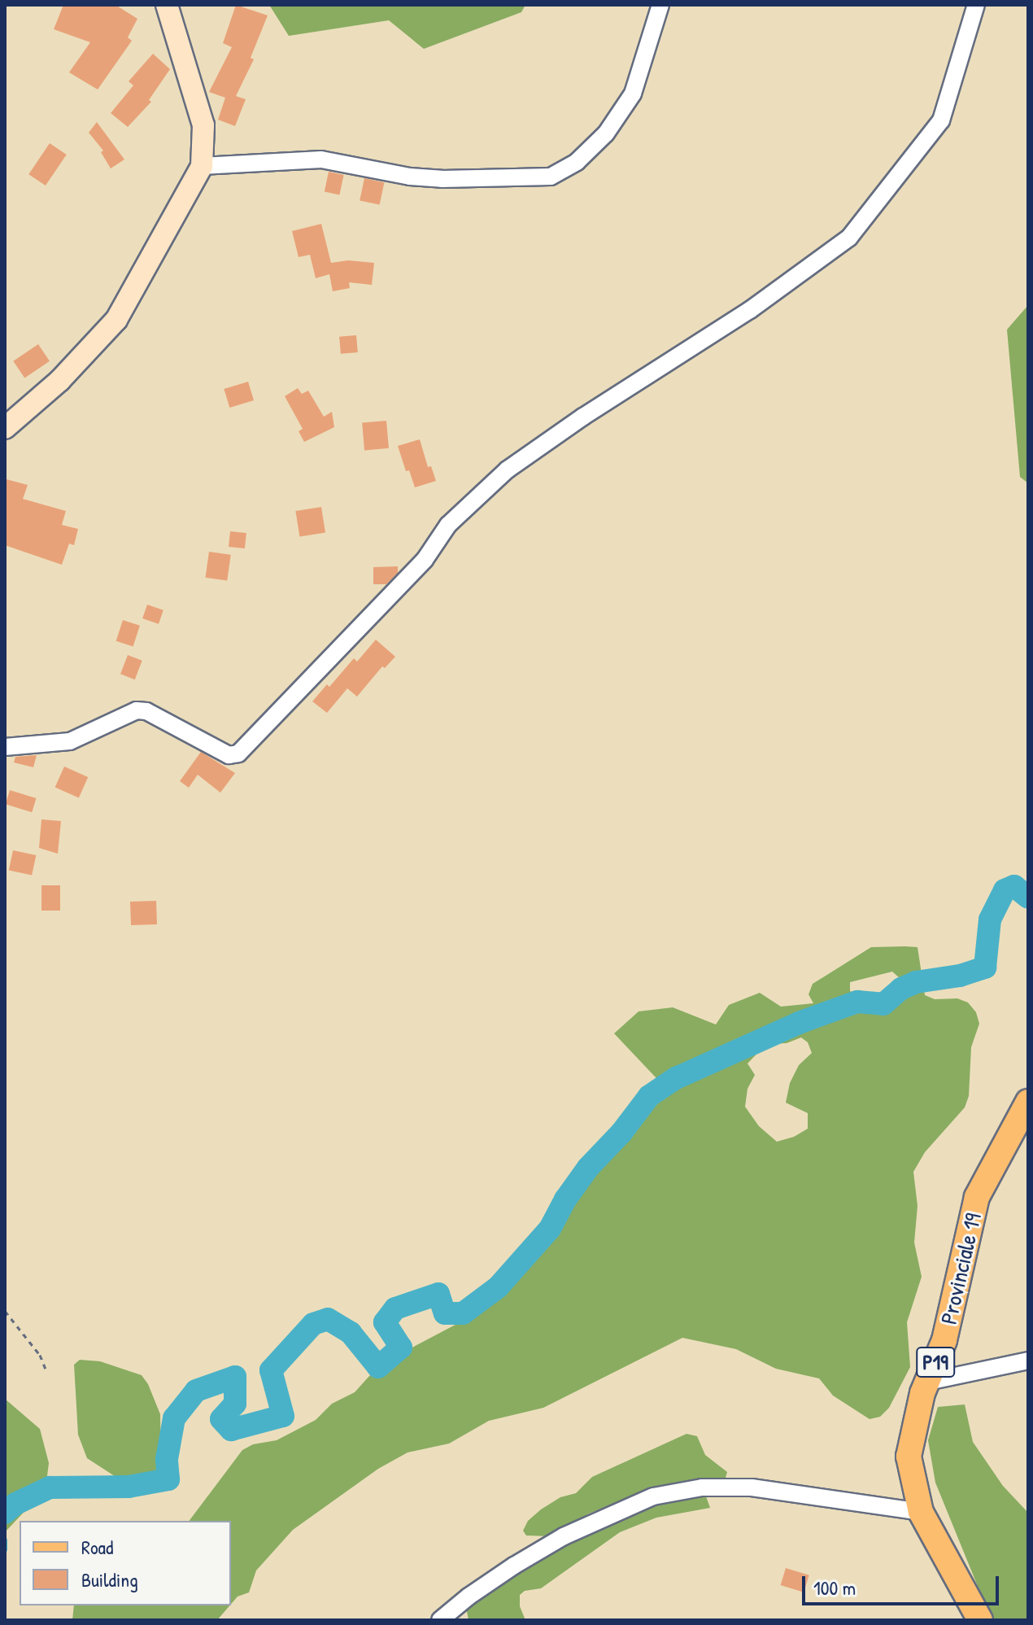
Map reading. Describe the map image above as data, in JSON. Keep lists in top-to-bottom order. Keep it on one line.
{"streets":{"main road":["Provinciale 19","P19"]},"legend":["Road","Building"],"scale_bar":"100 m"}
